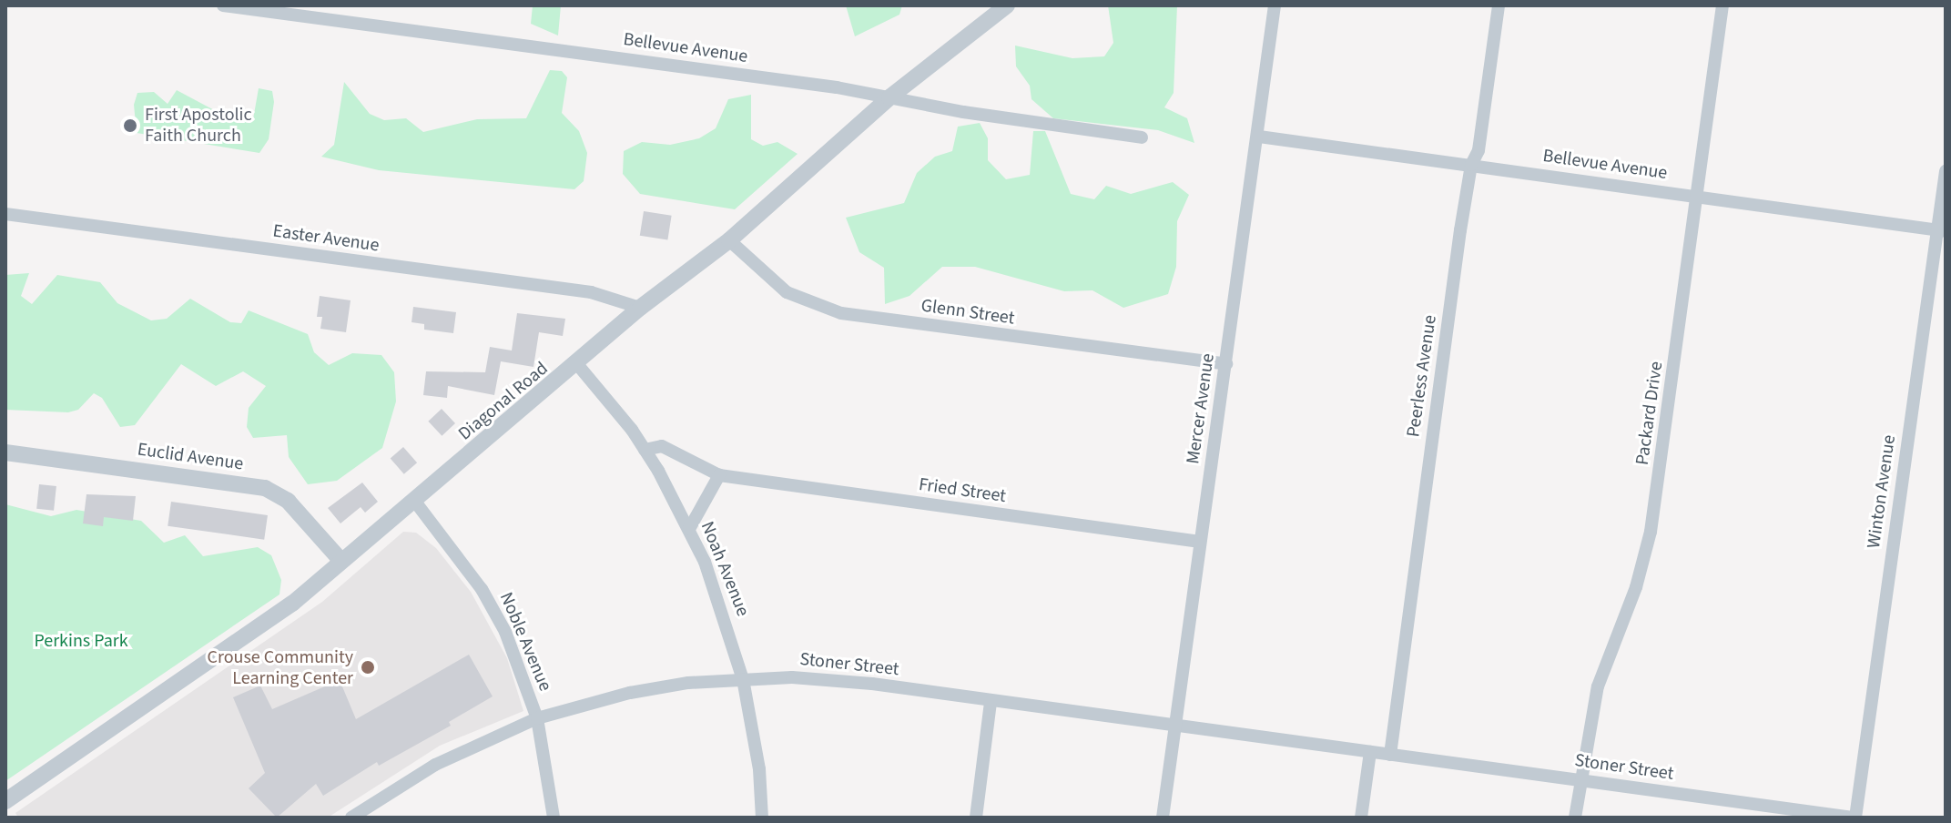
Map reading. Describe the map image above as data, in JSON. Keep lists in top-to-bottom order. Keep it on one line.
{"streets":{"street":["Bellevue Avenue","Easter Avenue","Glenn Street","Peerless Avenue","Diagonal Road","Mercer Avenue","Packard Drive","Euclid Avenue","Fried Street","Winton Avenue","Noah Avenue","Noble Avenue","Stoner Street"]},"crossings":[["Bellevue Avenue","Peerless Avenue"],["Bellevue Avenue","Diagonal Road"],["Bellevue Avenue","Mercer Avenue"],["Bellevue Avenue","Packard Drive"],["Bellevue Avenue","Winton Avenue"],["Easter Avenue","Diagonal Road"],["Glenn Street","Diagonal Road"],["Glenn Street","Mercer Avenue"],["Peerless Avenue","Stoner Street"],["Diagonal Road","Euclid Avenue"],["Diagonal Road","Noah Avenue"],["Diagonal Road","Noble Avenue"],["Mercer Avenue","Fried Street"],["Mercer Avenue","Stoner Street"],["Packard Drive","Stoner Street"],["Fried Street","Noah Avenue"],["Winton Avenue","Stoner Street"],["Noah Avenue","Stoner Street"],["Noble Avenue","Stoner Street"]],"parks":["Perkins Park"],"places":["First Apostolic Faith Church","Crouse Community Learning Center"]}
